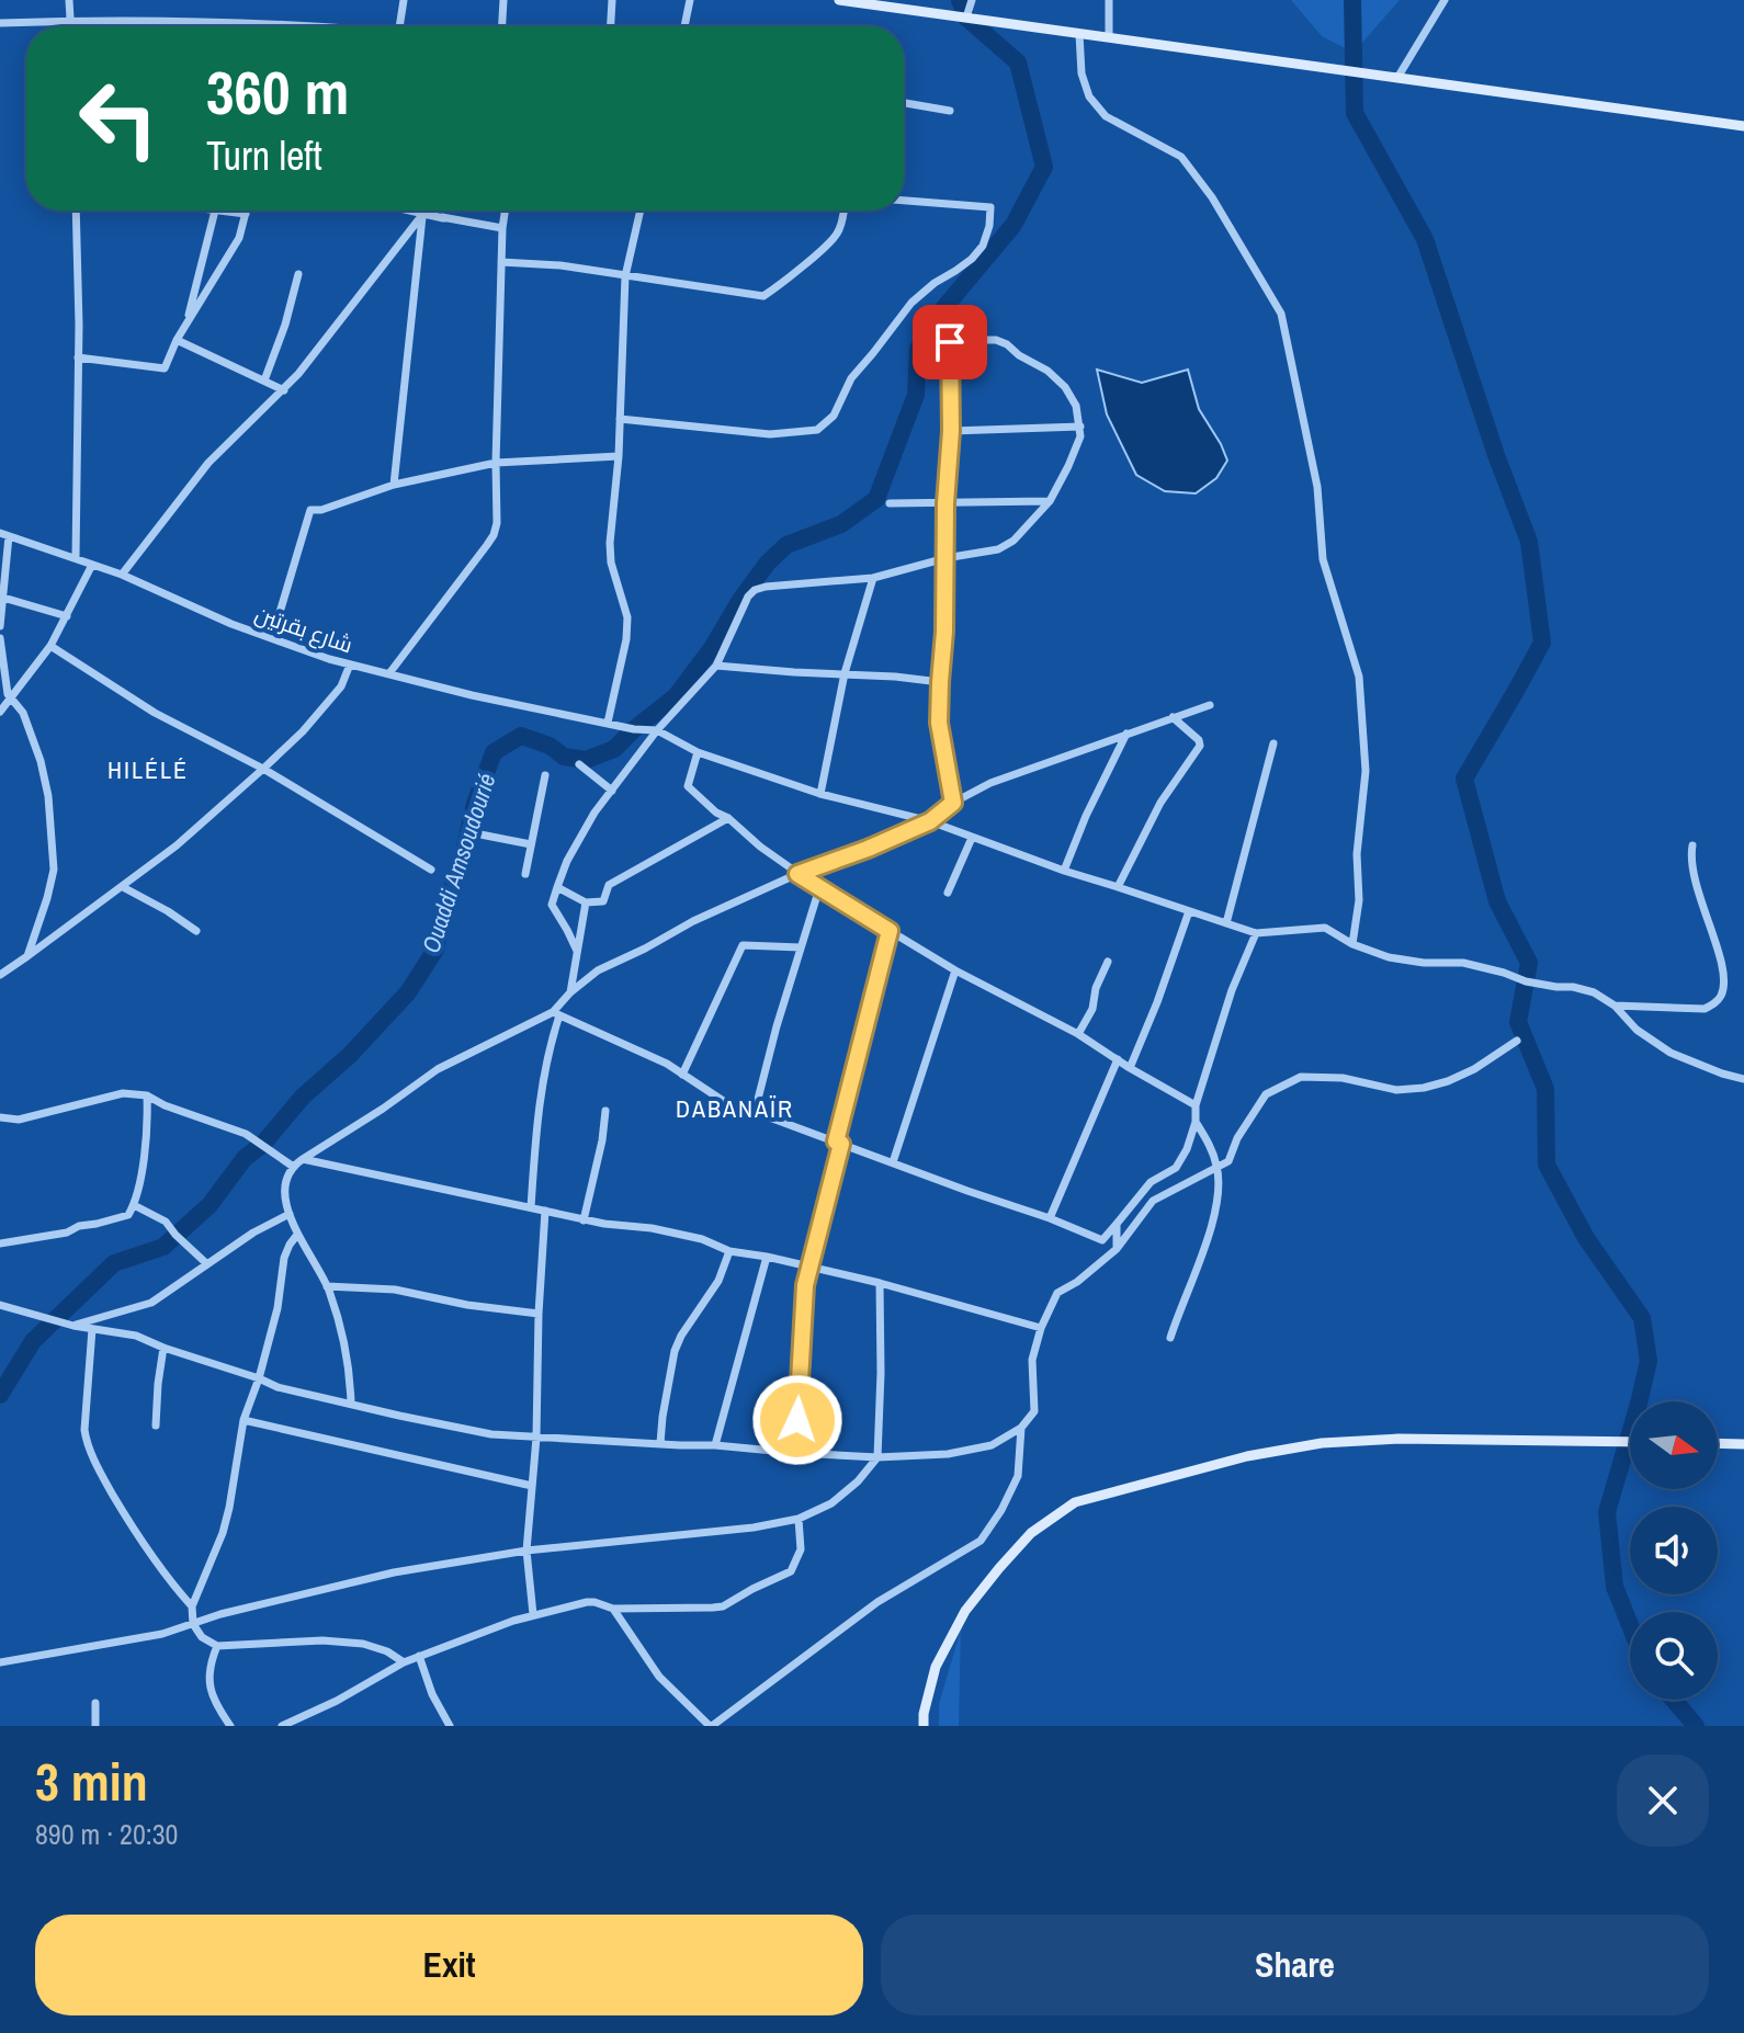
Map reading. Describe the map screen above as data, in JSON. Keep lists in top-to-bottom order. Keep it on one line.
{"streets":{"street":["شارع بقرتين"]},"districts":["HILÉLÉ","DABANAÏR"],"water":["Ouaddi Amsoudourié"],"north":"right","page":{"turn":["360 m","Turn left"],"heading":["3 min","890 m · 20:30"],"buttons":["Exit","Share"]}}
